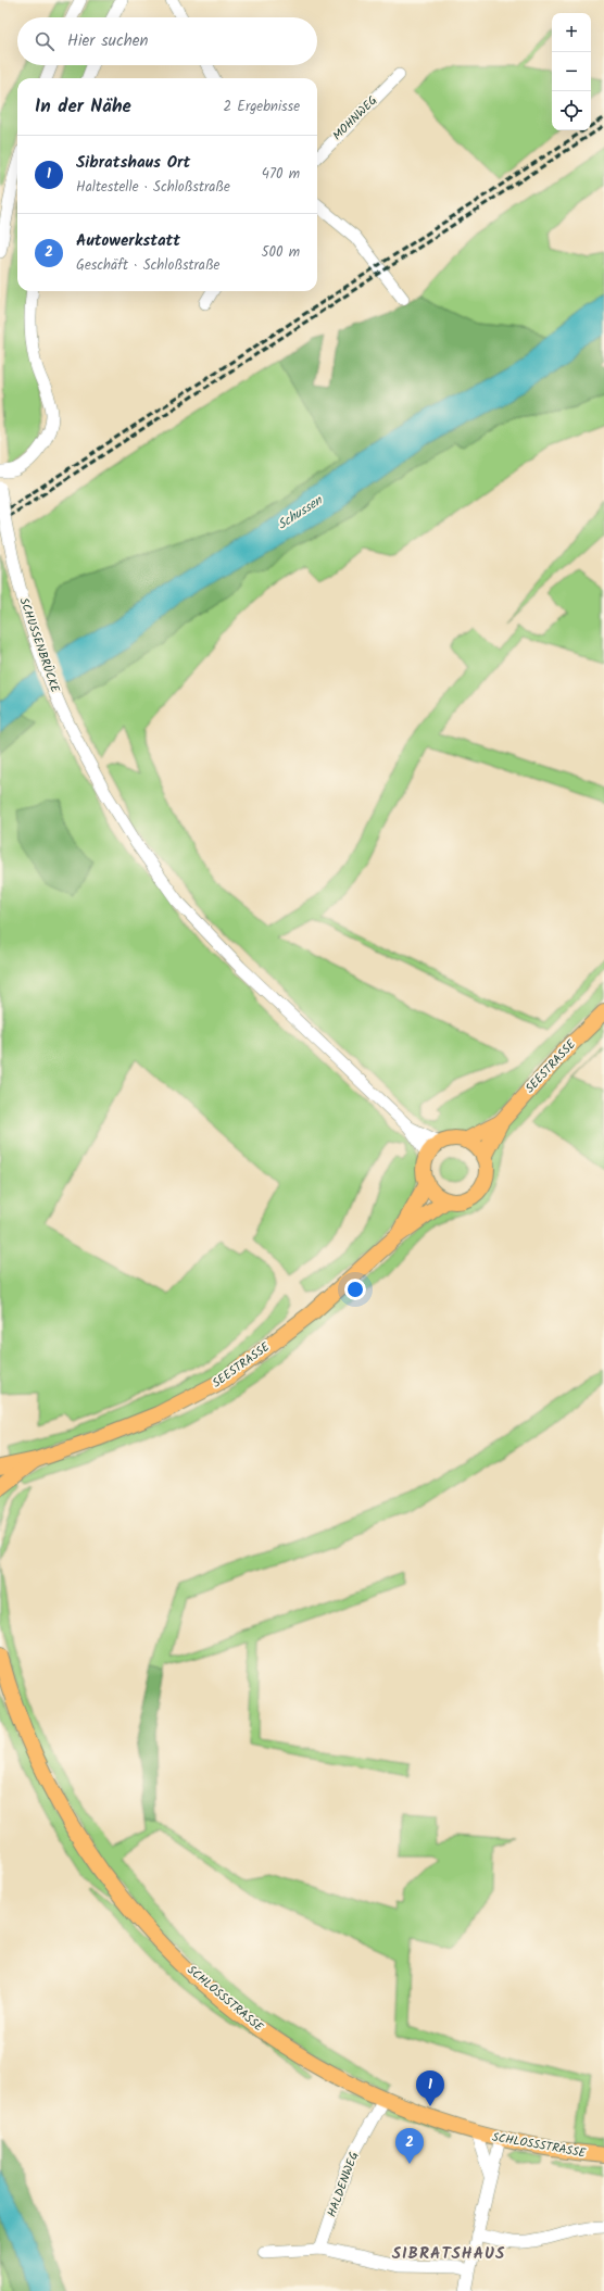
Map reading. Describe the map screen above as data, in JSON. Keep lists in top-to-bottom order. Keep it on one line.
{"streets":{"main road":["SEESTRASSE","SCHLOSSSTRASSE"],"street":["MOHNWEG","SCHUSSENBRÜCKE","HALDENWEG"]},"crossings":[["SCHLOSSSTRASSE","HALDENWEG"]],"districts":["SIBRATSHAUS"],"water":["Schussen"],"page":{"map_buttons":["+","−"],"search":"Hier suchen","heading":["In der Nähe","2 Ergebnisse"],"list":[{"mark":"1","name":"Sibratshaus Ort","note":"Haltestelle · Schloßstraße","value":"470 m"},{"mark":"2","name":"Autowerkstatt","note":"Geschäft · Schloßstraße","value":"500 m"}],"pins":["1","2"]}}
